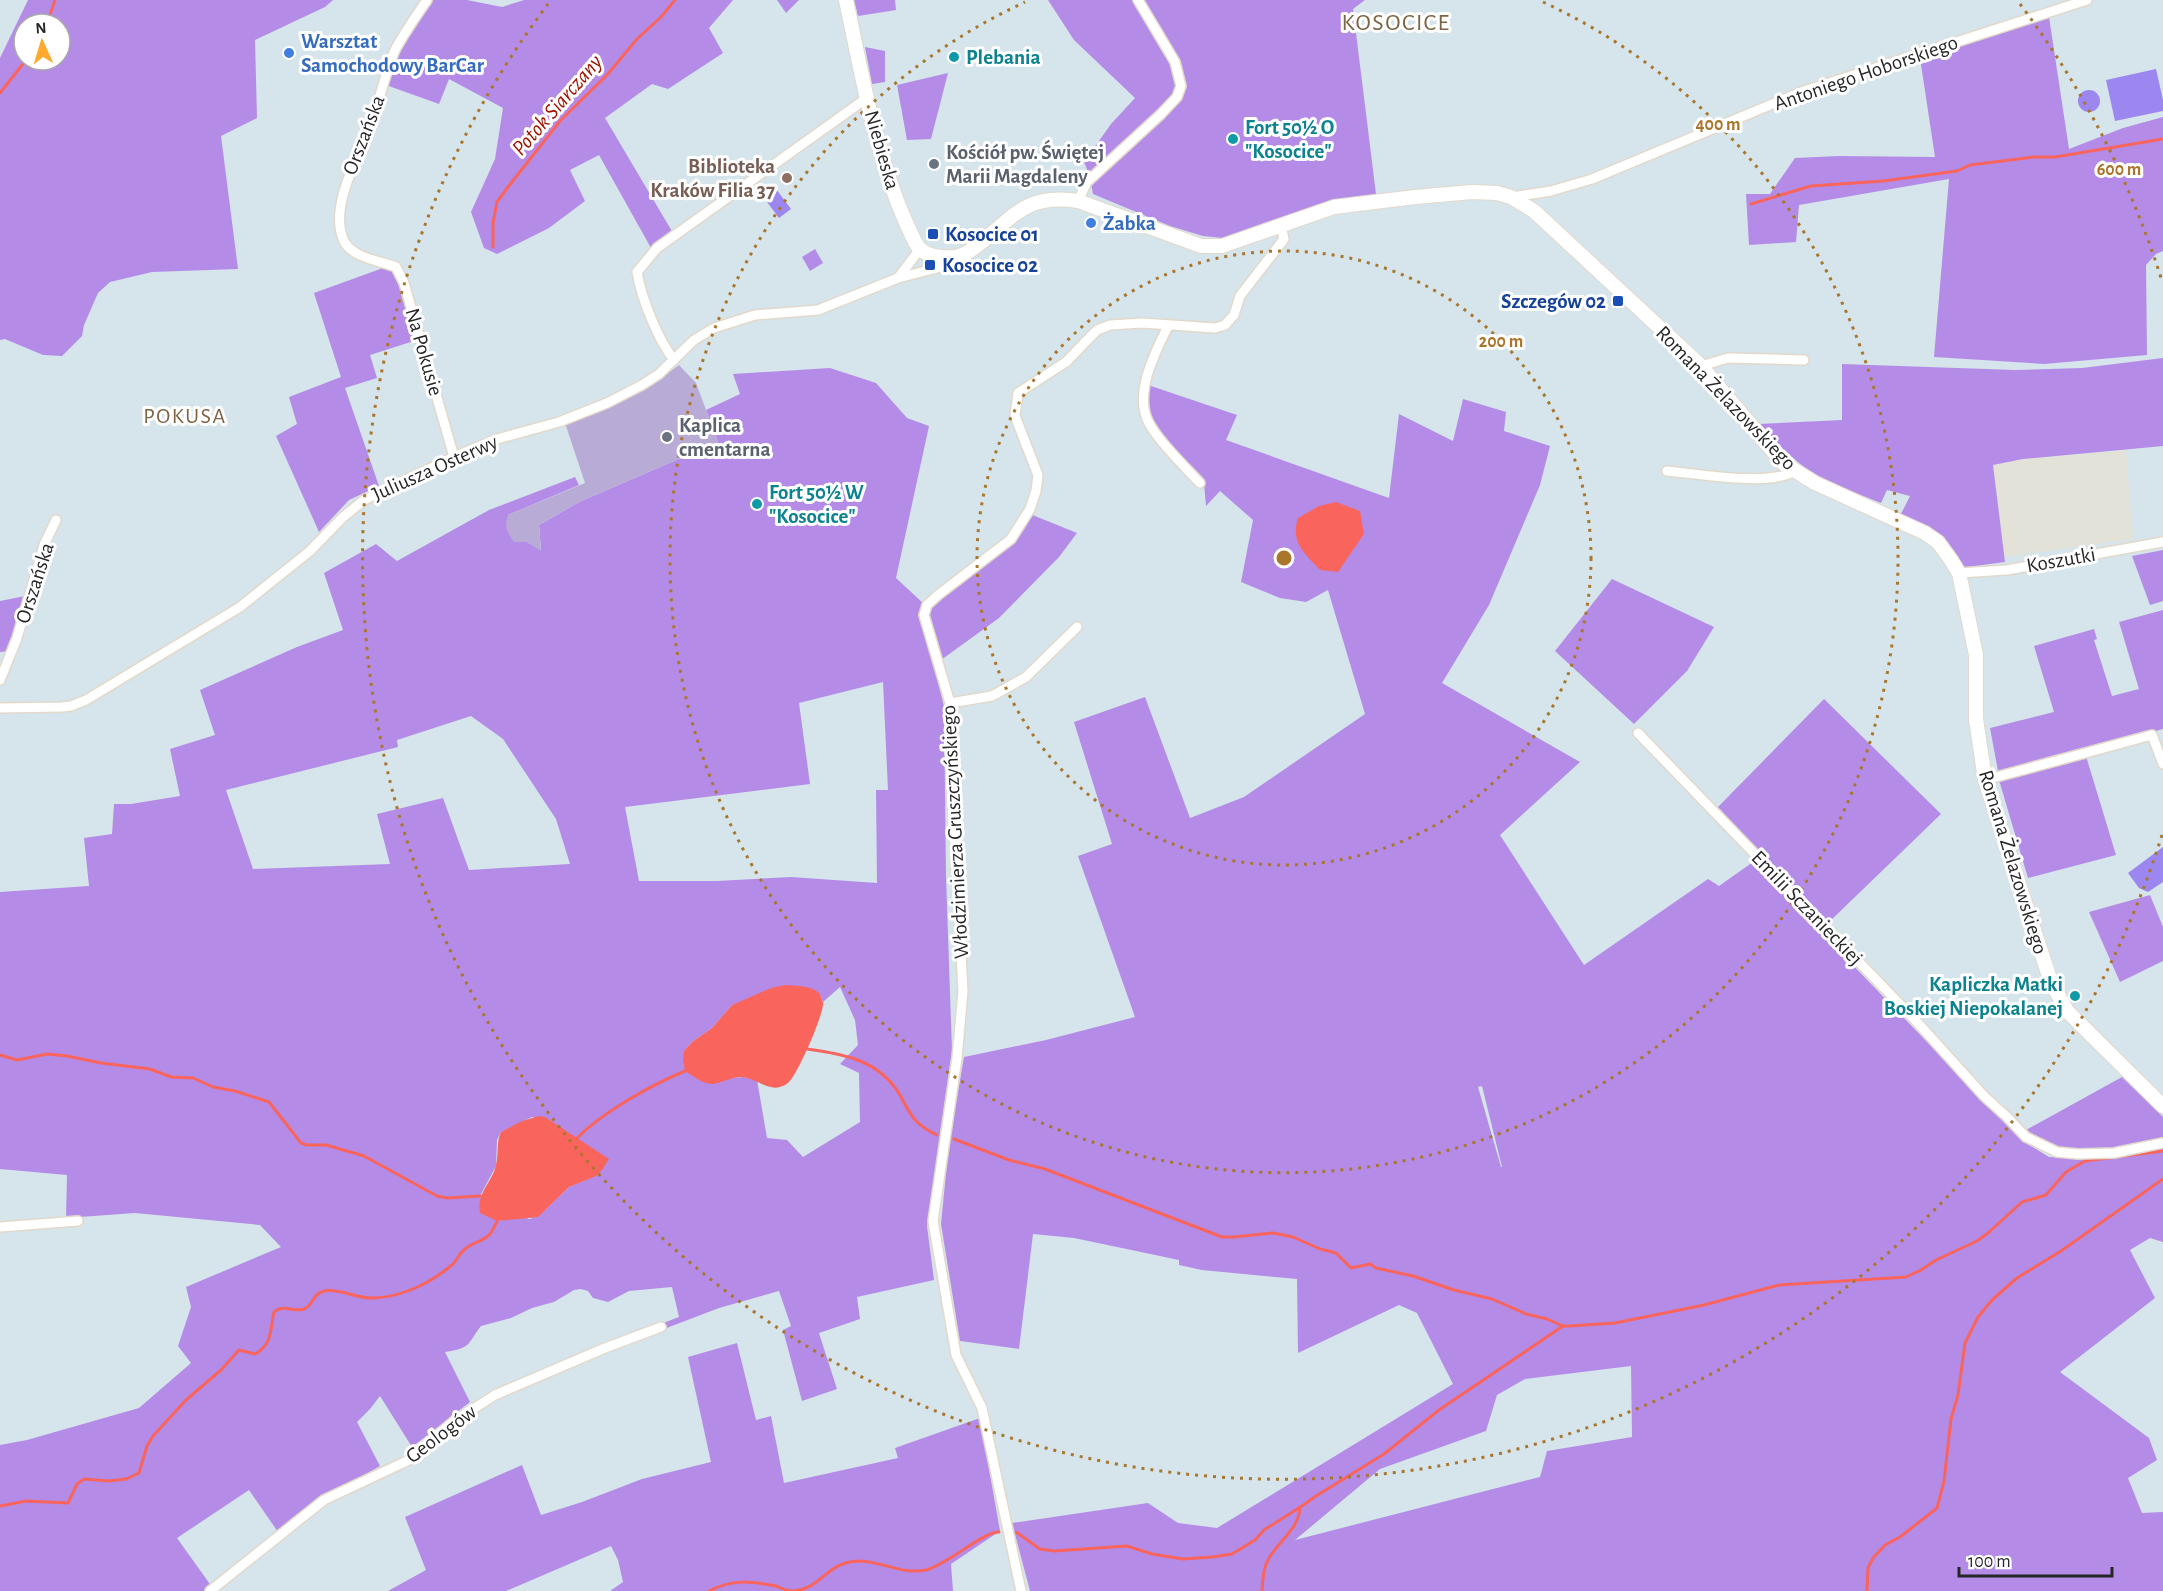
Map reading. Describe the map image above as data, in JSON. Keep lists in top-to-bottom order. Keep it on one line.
{"streets":{"street":["Antoniego Hoborskiego","Orszańska","Niebieska","Na Pokusie","Romana Żelazowskiego","Juliusza Osterwy","Koszutki","Włodzimierza Gruszczyńskiego","Emilii Sczanieckiej","Geologów"]},"crossings":[["Antoniego Hoborskiego","Romana Żelazowskiego"],["Orszańska","Na Pokusie"],["Na Pokusie","Juliusza Osterwy"],["Romana Żelazowskiego","Juliusza Osterwy"],["Romana Żelazowskiego","Koszutki"],["Romana Żelazowskiego","Włodzimierza Gruszczyńskiego"]],"districts":["KOSOCICE","POKUSA"],"water":["Potok Siarczany"],"places":{"other":["Warsztat Samochodowy BarCar","Plebania","Fort 50½ O \"Kosocice\"","Kościół pw. Świętej Marii Magdaleny","Biblioteka Kraków Filia 37","Żabka","Kaplica cmentarna","Fort 50½ W \"Kosocice\"","Kapliczka Matki Boskiej Niepokalanej"],"transit":["Kosocice 01","Kosocice 02","Szczegów 02"]},"scale_bar":"100 m","north":"top","rings":["400 m","600 m","200 m"]}
